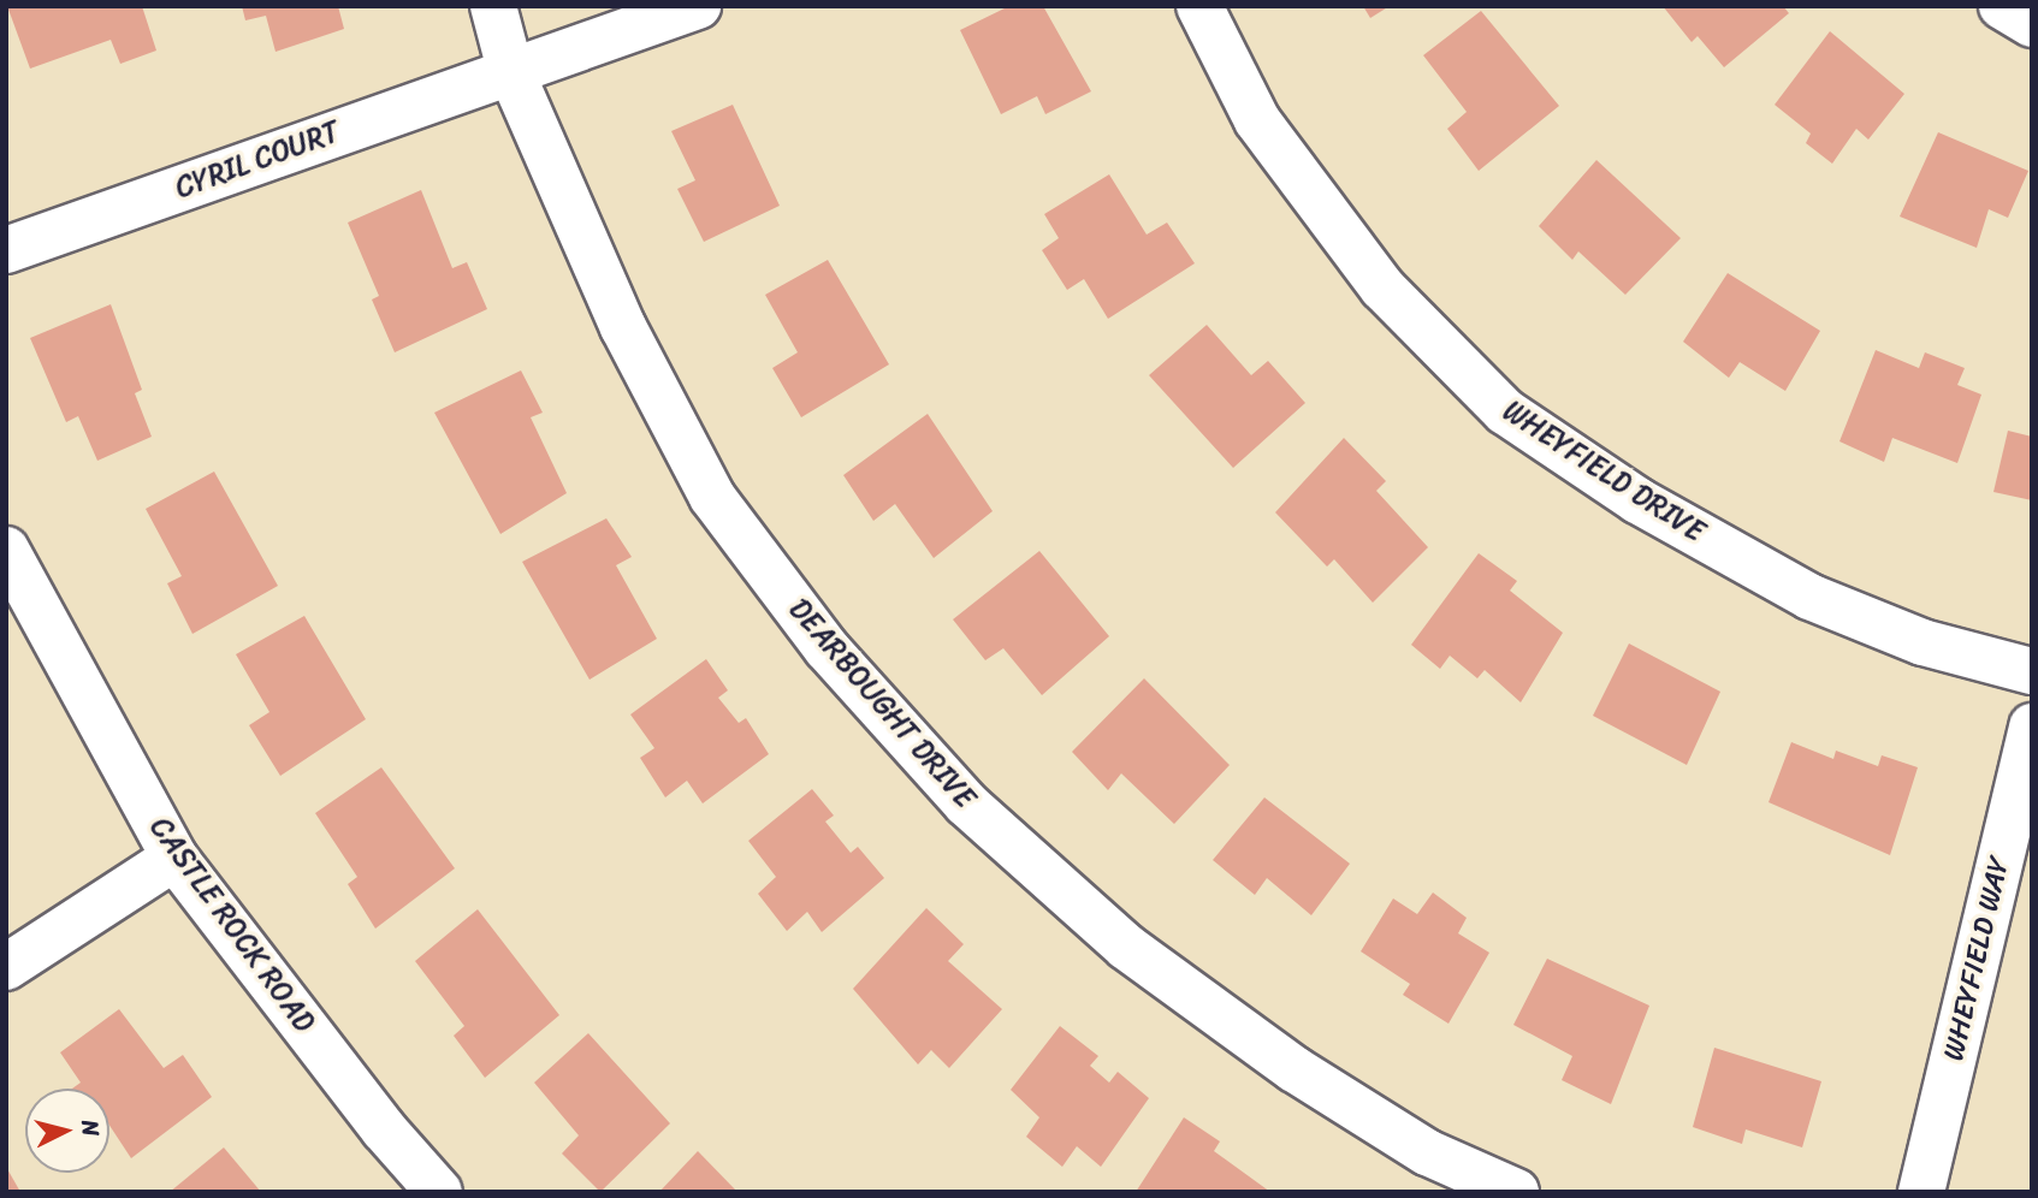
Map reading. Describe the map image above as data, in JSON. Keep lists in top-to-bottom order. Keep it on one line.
{"streets":{"street":["CYRIL COURT","WHEYFIELD DRIVE","DEARBOUGHT DRIVE","CASTLE ROCK ROAD","WHEYFIELD WAY"]},"crossings":[["CYRIL COURT","DEARBOUGHT DRIVE"]],"north":"right"}
